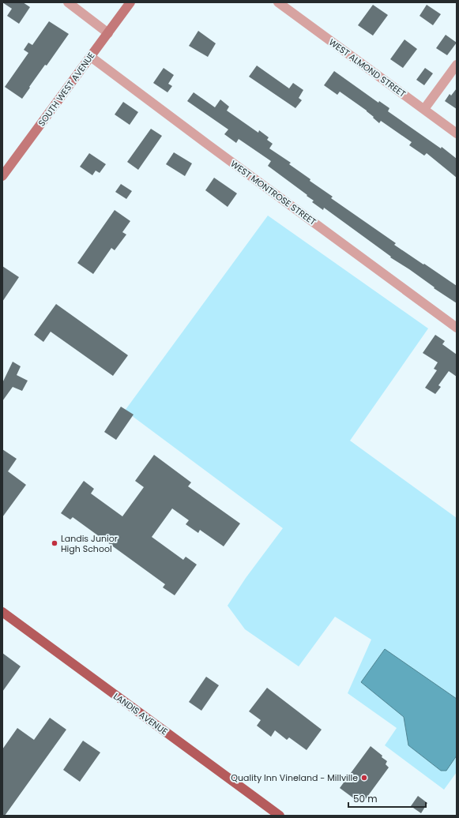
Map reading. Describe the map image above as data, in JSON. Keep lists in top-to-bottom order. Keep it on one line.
{"streets":{"main road":["LANDIS AVENUE"],"street":["WEST ALMOND STREET","SOUTH WEST AVENUE","WEST MONTROSE STREET"]},"crossings":[["SOUTH WEST AVENUE","WEST MONTROSE STREET"]],"places":["Landis Junior High School","Quality Inn Vineland - Millville"],"scale_bar":"50 m"}
